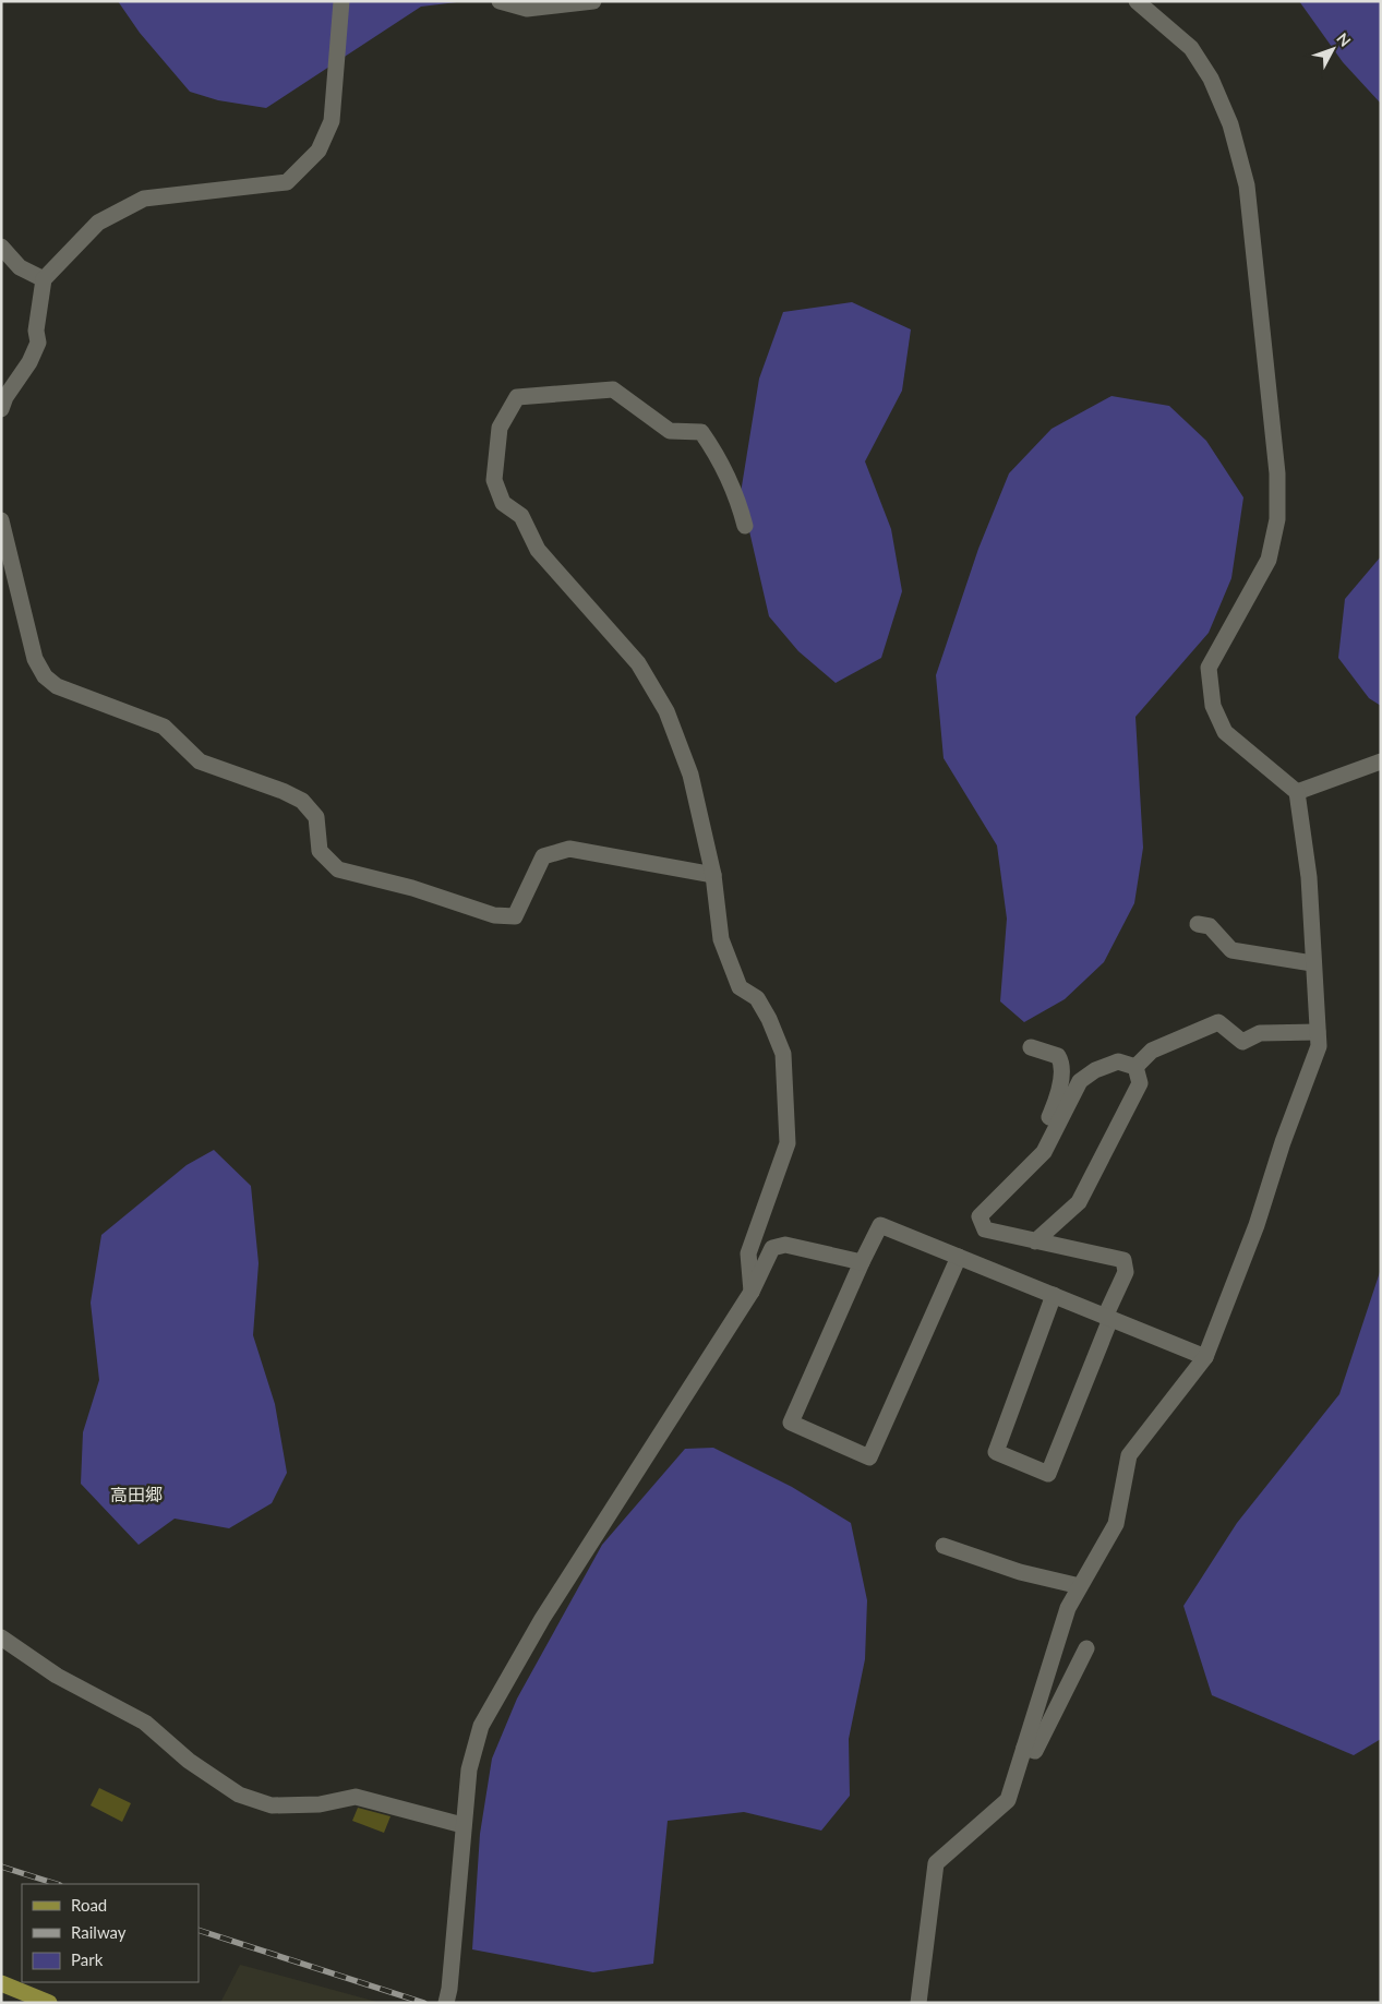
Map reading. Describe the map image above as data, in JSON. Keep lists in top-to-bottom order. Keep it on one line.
{"districts":["高田郷"],"legend":["Road","Railway","Park"],"north":"top right"}
